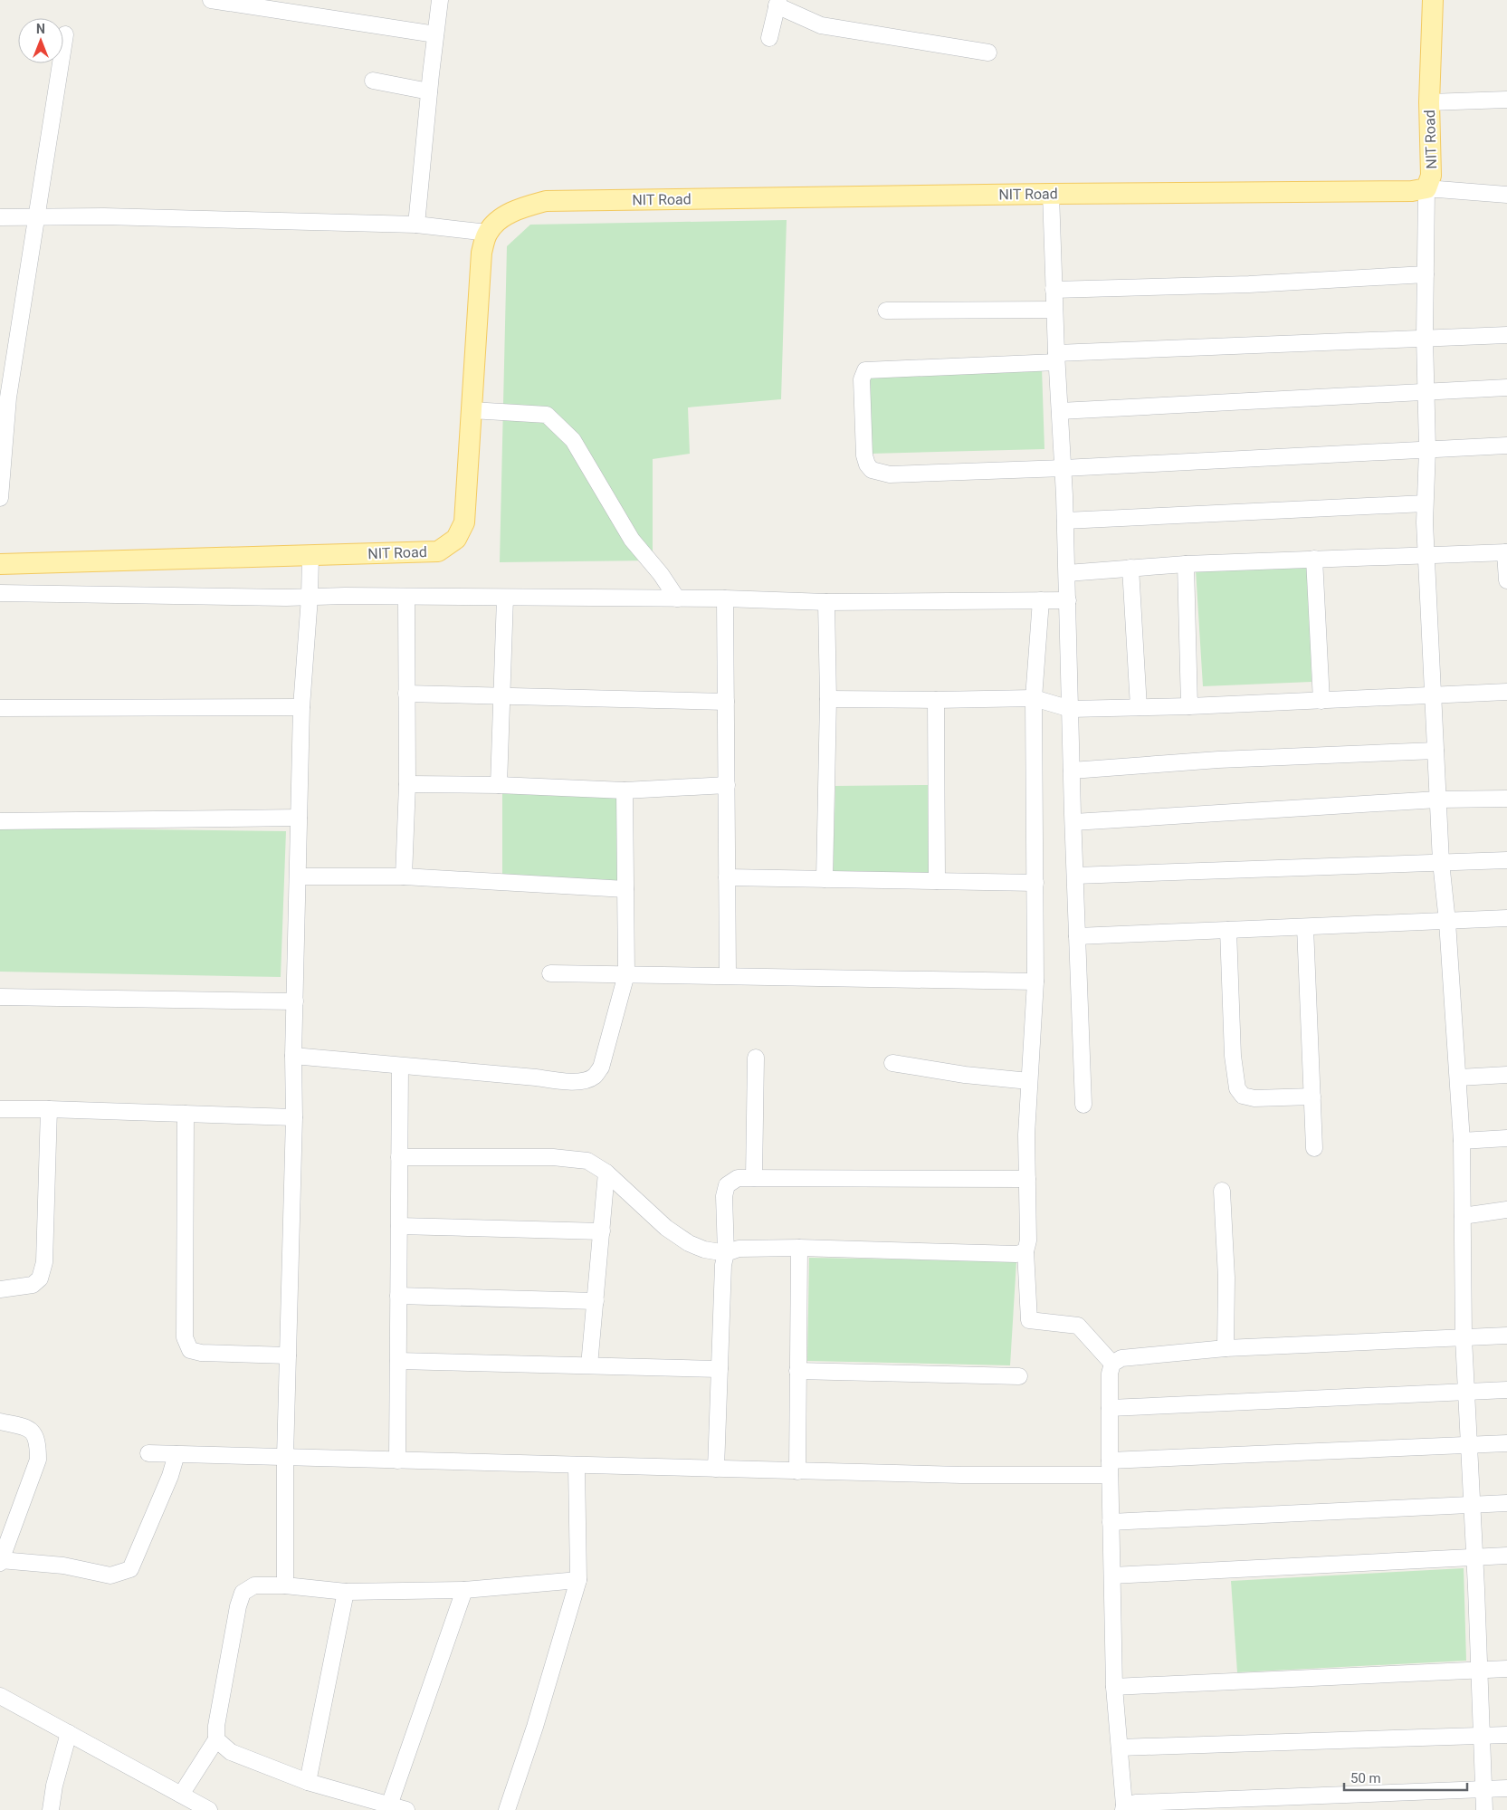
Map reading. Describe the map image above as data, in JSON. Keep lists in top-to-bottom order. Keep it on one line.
{"streets":{"main road":["NIT Road"]},"scale_bar":"50 m","north":"top"}
